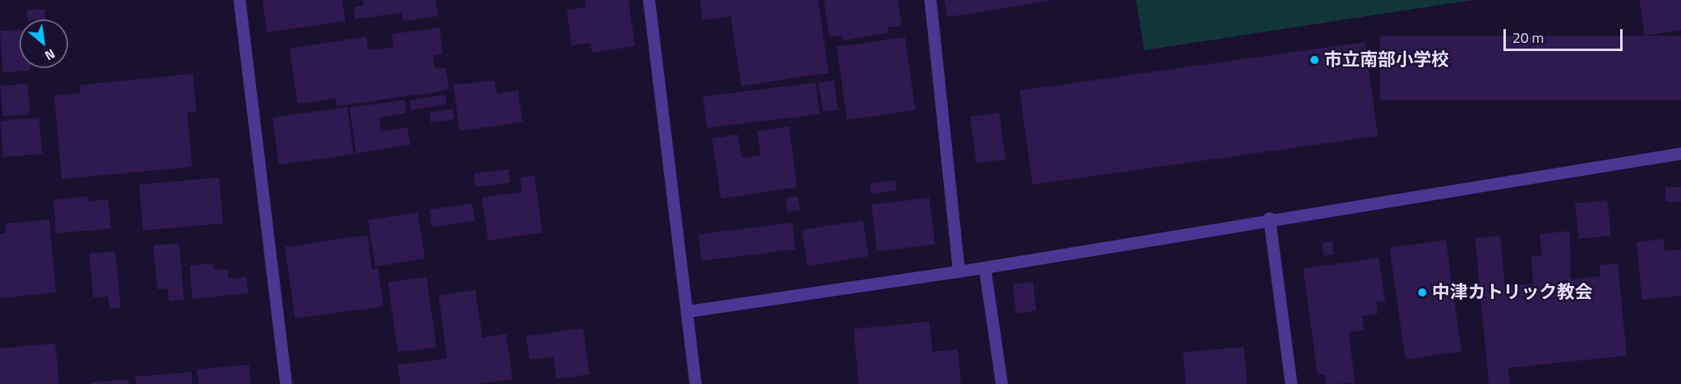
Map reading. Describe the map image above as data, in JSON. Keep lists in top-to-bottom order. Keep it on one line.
{"places":["市立南部小学校","中津カトリック教会"],"scale_bar":"20 m","north":"bottom right"}
